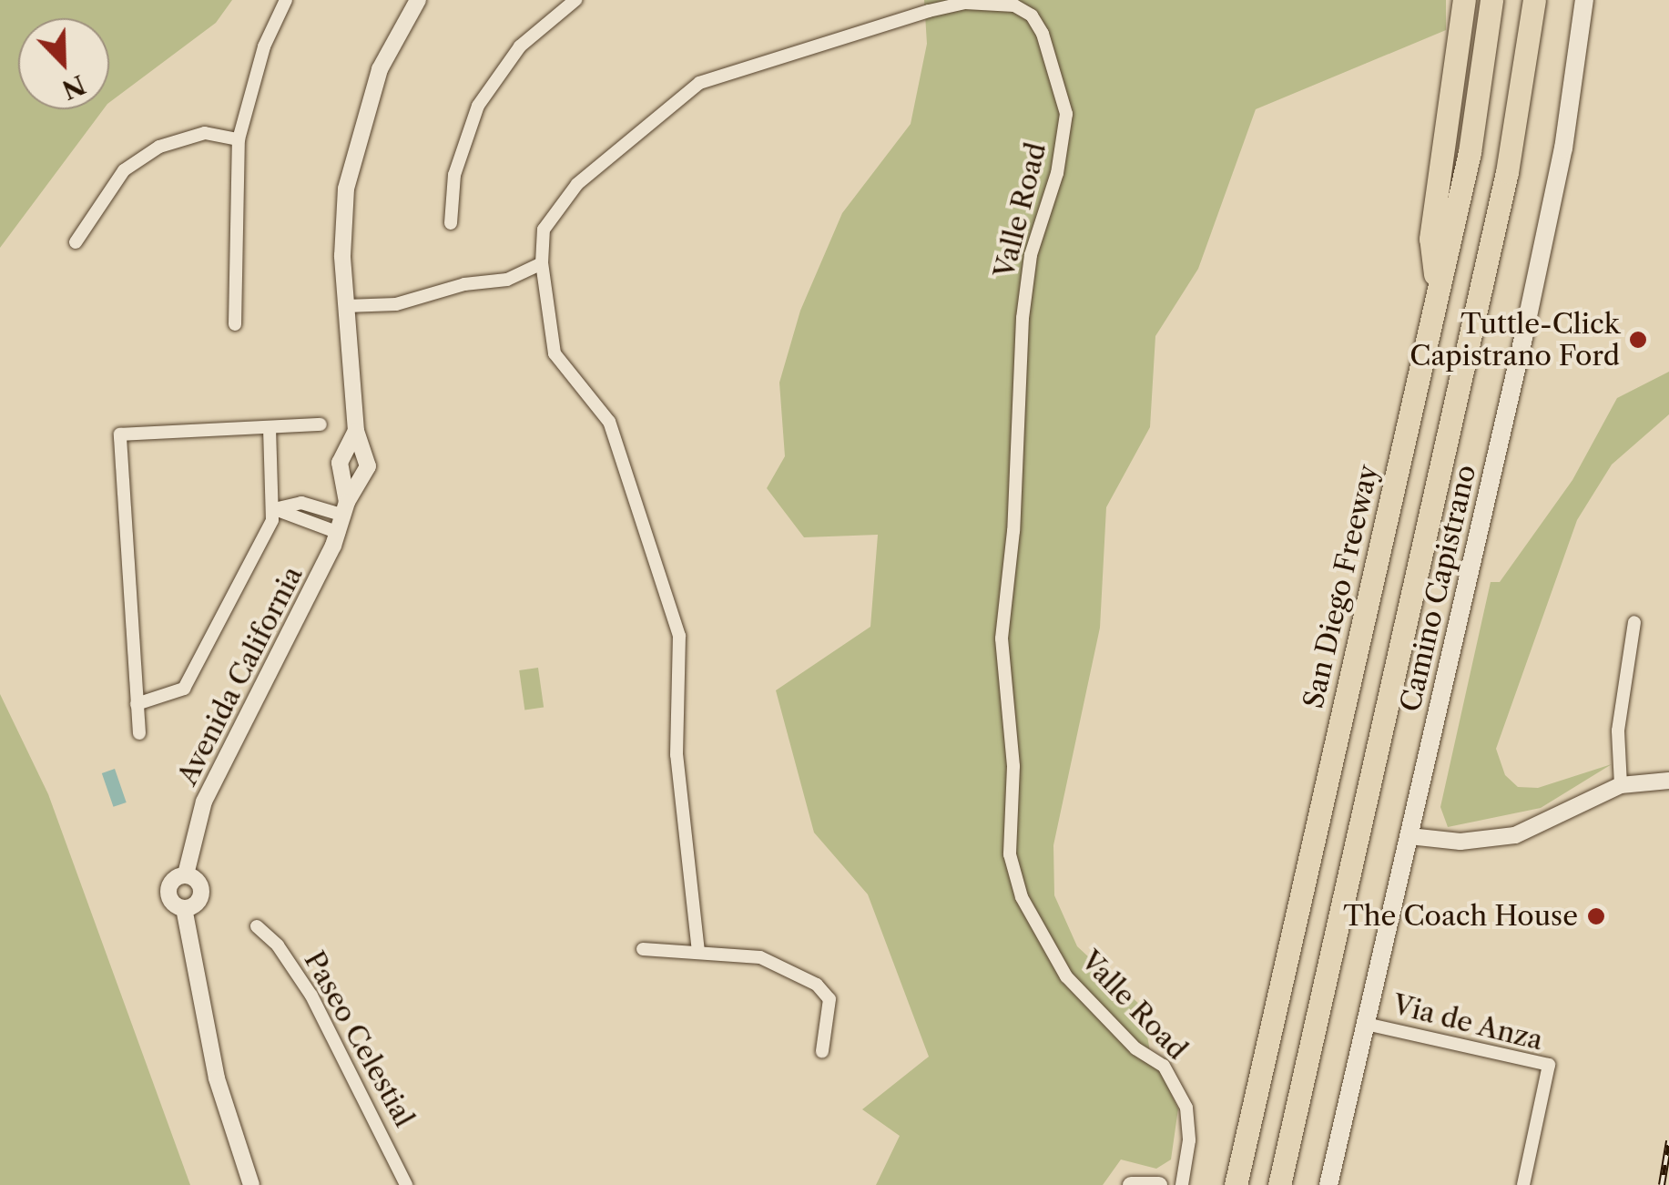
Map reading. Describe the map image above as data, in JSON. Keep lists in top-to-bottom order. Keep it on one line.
{"streets":{"highway":["San Diego Freeway"],"main road":["Camino Capistrano"],"street":["Valle Road","Avenida California","Via de Anza","Paseo Celestial"]},"crossings":[["Camino Capistrano","Via de Anza"]],"places":["Tuttle-Click Capistrano Ford","The Coach House"],"north":"bottom right"}
